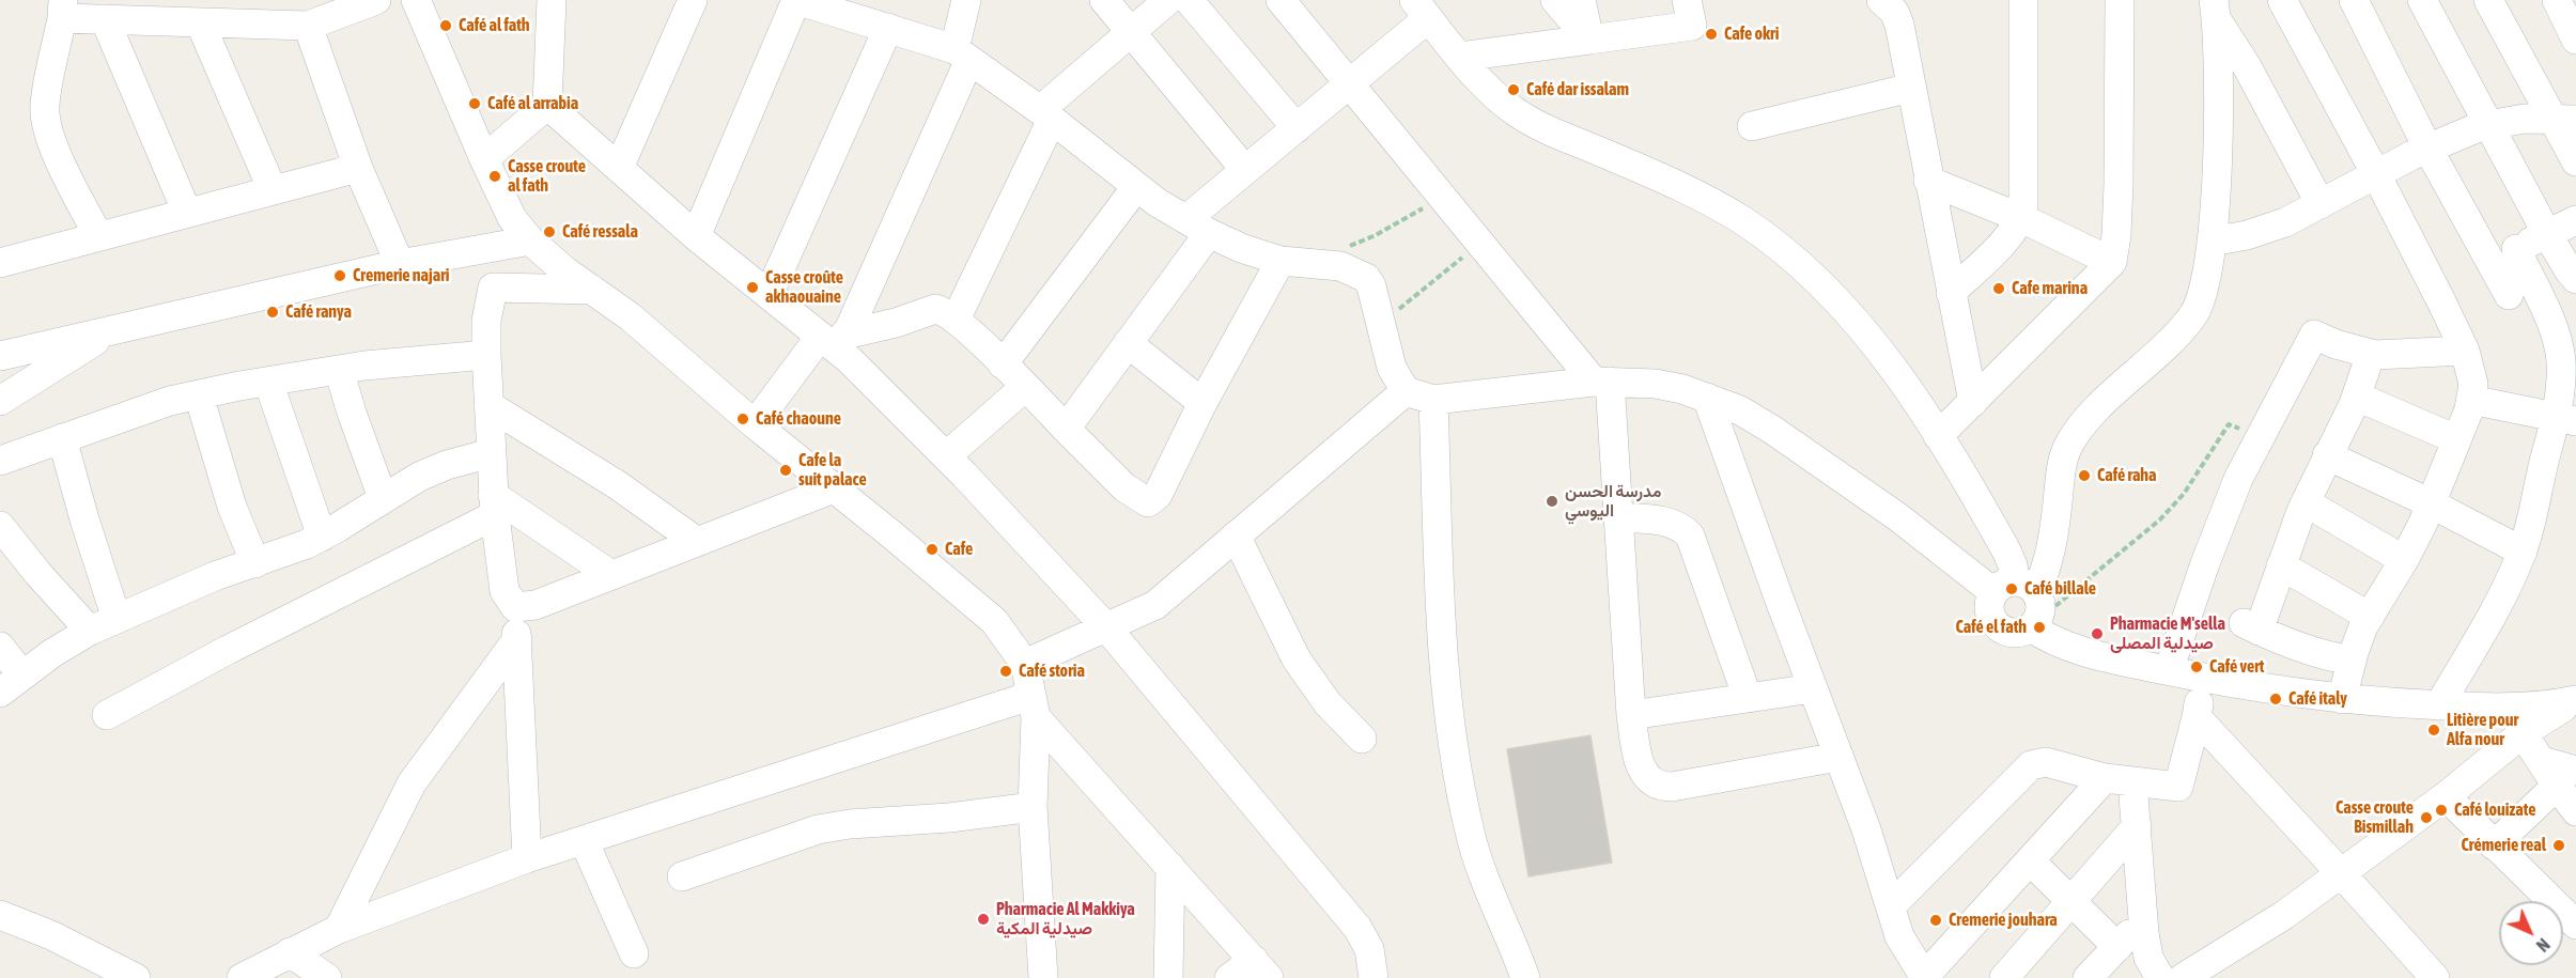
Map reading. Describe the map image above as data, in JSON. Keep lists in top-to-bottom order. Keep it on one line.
{"places":["Café al fath","Cafe okri","Café dar issalam","Café al arrabia","Casse croute al fath","Café ressala","Cremerie najari","Casse croûte akhaouaine","Cafe marina","Café ranya","Café chaoune","Cafe la suit palace","Café raha","مدرسة الحسن اليوسي","Cafe","Café billale","Café el fath","Pharmacie M'sella صيدلية المصلى","Café vert","Café storia","Café italy","Litière pour Alfa nour","Café louizate","Casse croute Bismillah","Crémerie real","Pharmacie Al Makkiya صيدلية المكية","Cremerie jouhara"],"north":"bottom right"}
